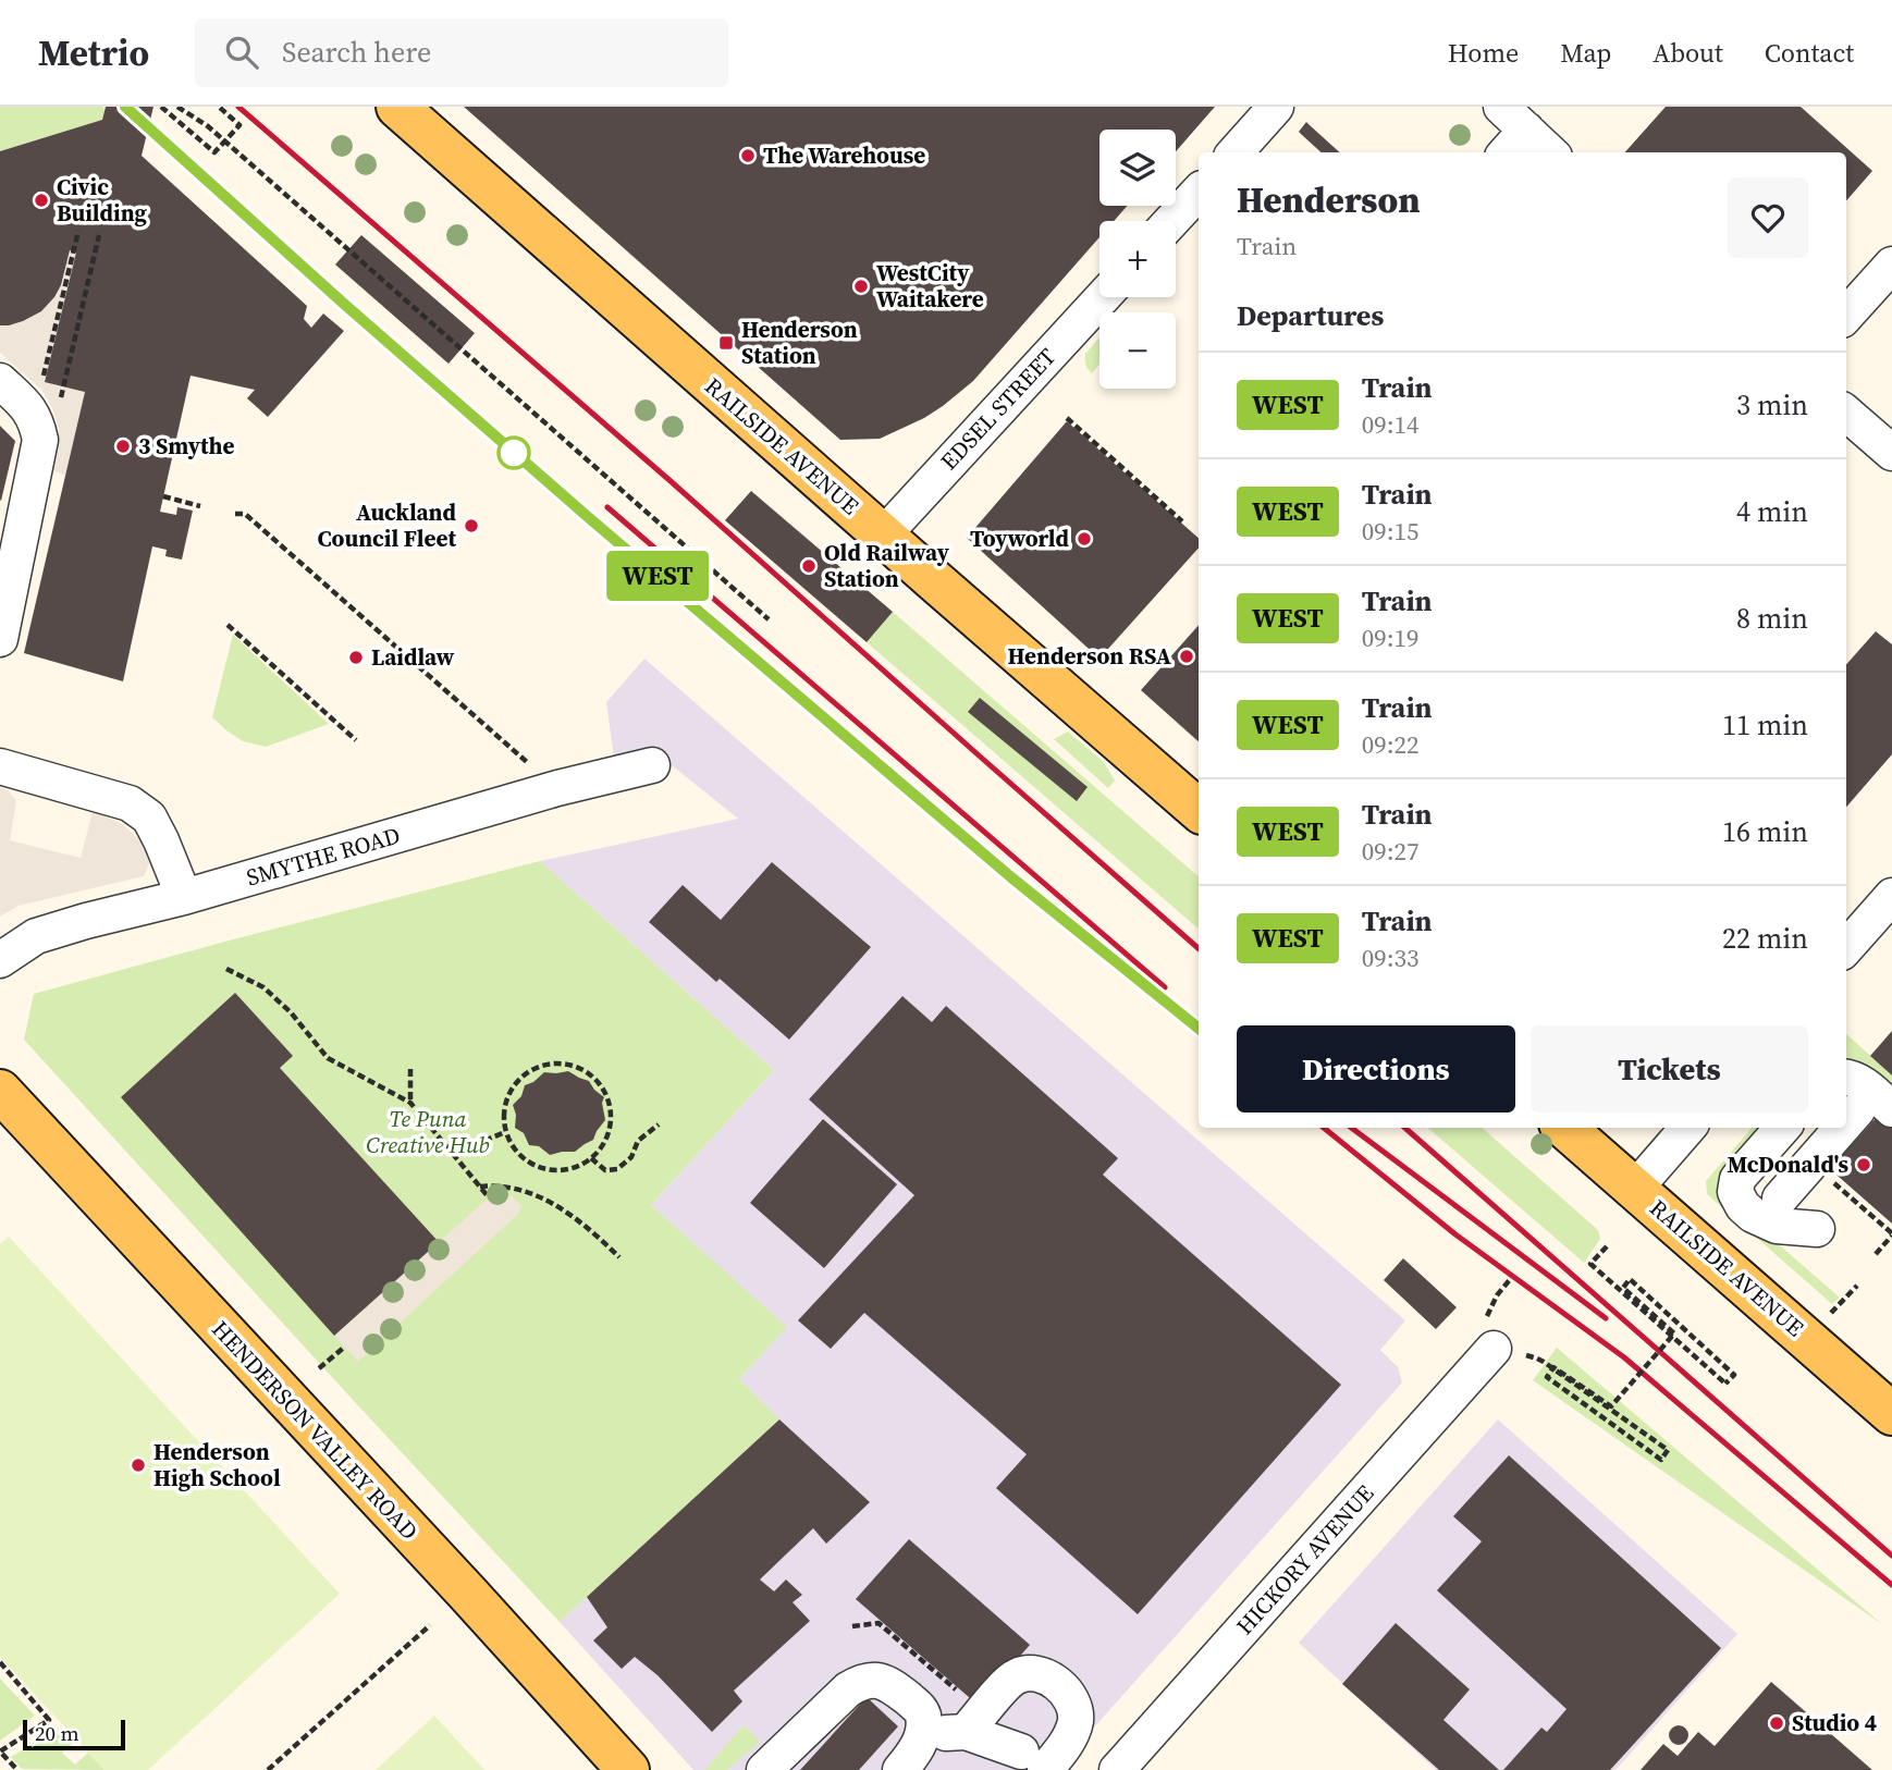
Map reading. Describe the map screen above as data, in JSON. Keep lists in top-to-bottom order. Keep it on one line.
{"streets":{"main road":["RAILSIDE AVENUE","HENDERSON VALLEY ROAD"],"street":["EDSEL STREET","SMYTHE ROAD","HICKORY AVENUE"]},"crossings":[["EDSEL STREET","RAILSIDE AVENUE"]],"parks":["Te Puna Creative Hub"],"places":{"other":["The Warehouse","Civic Building","WestCity Waitakere","3 Smythe","Auckland Council Fleet","Toyworld","Old Railway Station","Henderson RSA","Laidlaw","McDonald's","Henderson High School","Studio 4"],"transit":["Henderson Station"]},"scale_bar":"20 m","page":{"header":"Metrio","search":"Search here","nav":["Home","Map","About","Contact"],"on_map":"WEST","map_buttons":["+","−"],"heading":[["Henderson","Train"],"Departures"],"list":[{"mark":"WEST","name":"Train","note":"09:14","value":"3 min"},{"mark":"WEST","name":"Train","note":"09:15","value":"4 min"},{"mark":"WEST","name":"Train","note":"09:19","value":"8 min"},{"mark":"WEST","name":"Train","note":"09:22","value":"11 min"},{"mark":"WEST","name":"Train","note":"09:27","value":"16 min"},{"mark":"WEST","name":"Train","note":"09:33","value":"22 min"}],"buttons":["Directions","Tickets"],"scale":"20 m"}}
